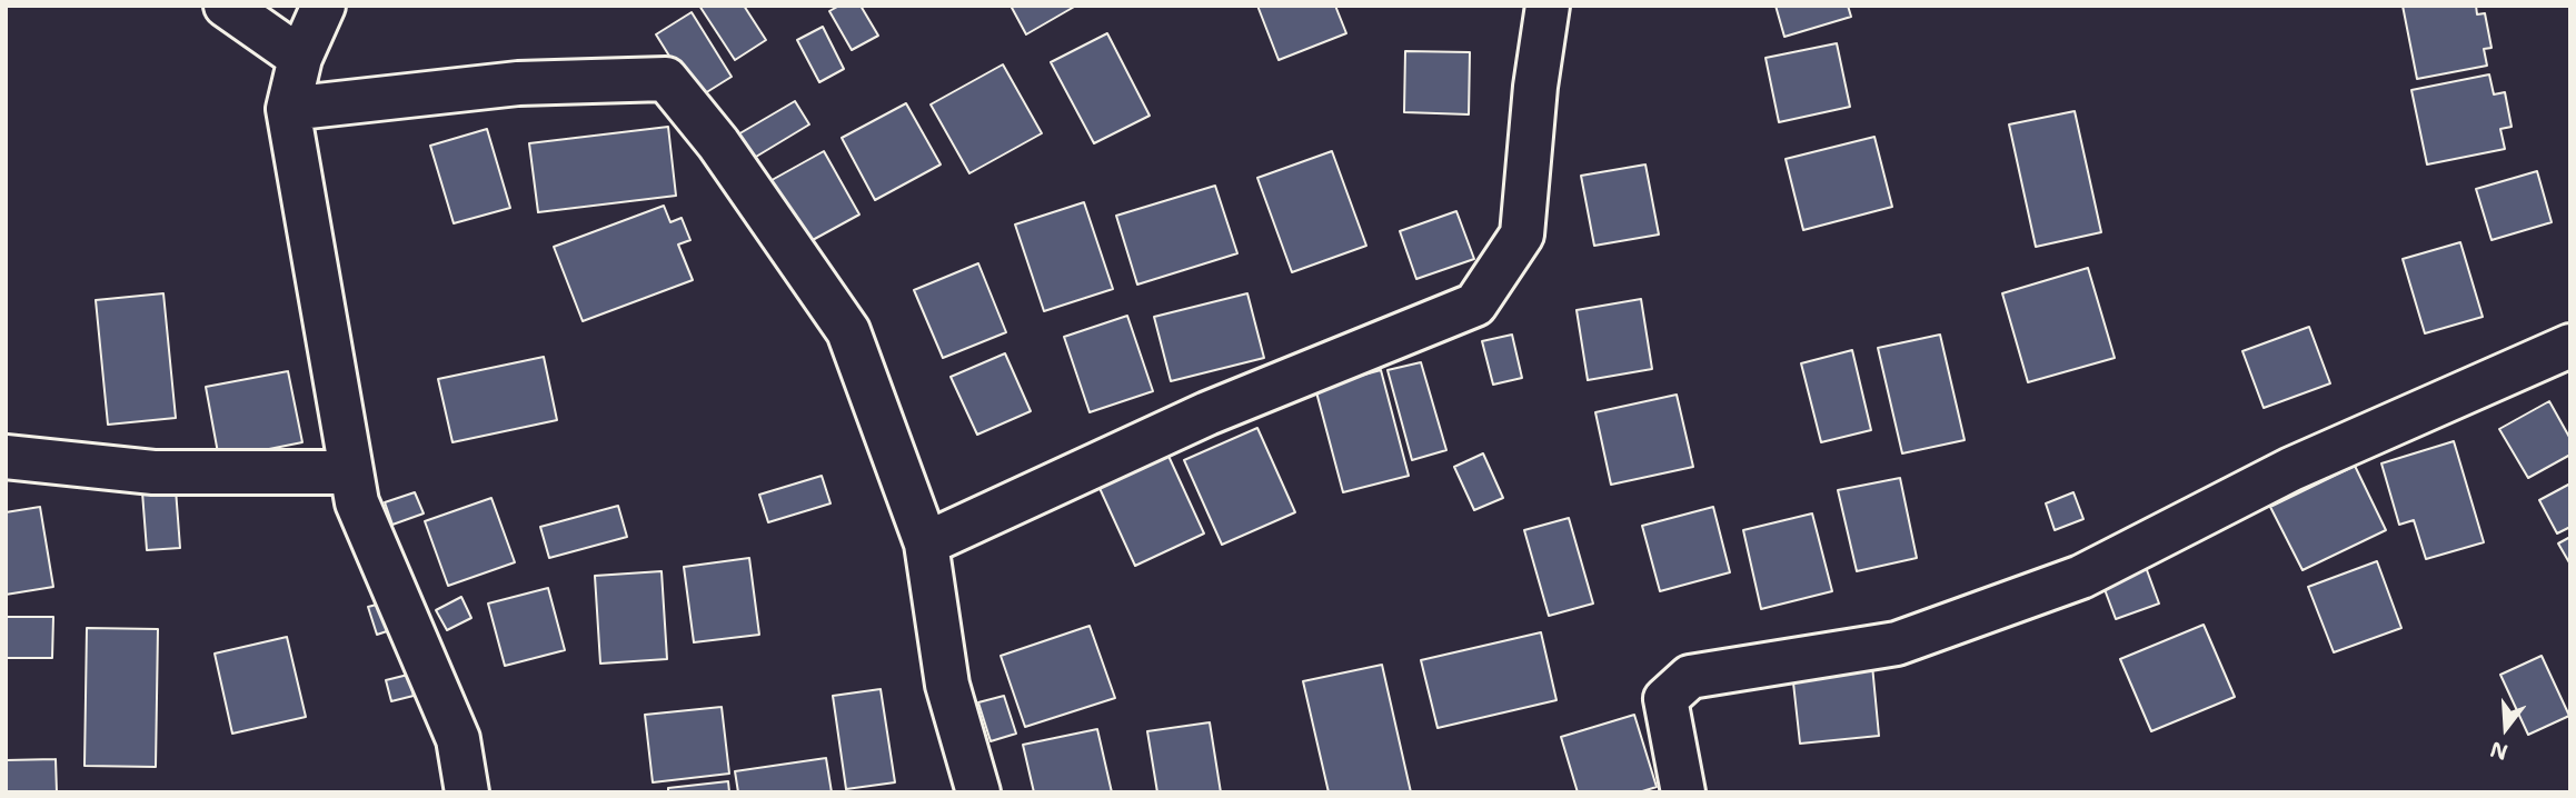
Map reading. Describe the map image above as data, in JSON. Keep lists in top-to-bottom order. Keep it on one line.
{"north":"bottom"}
